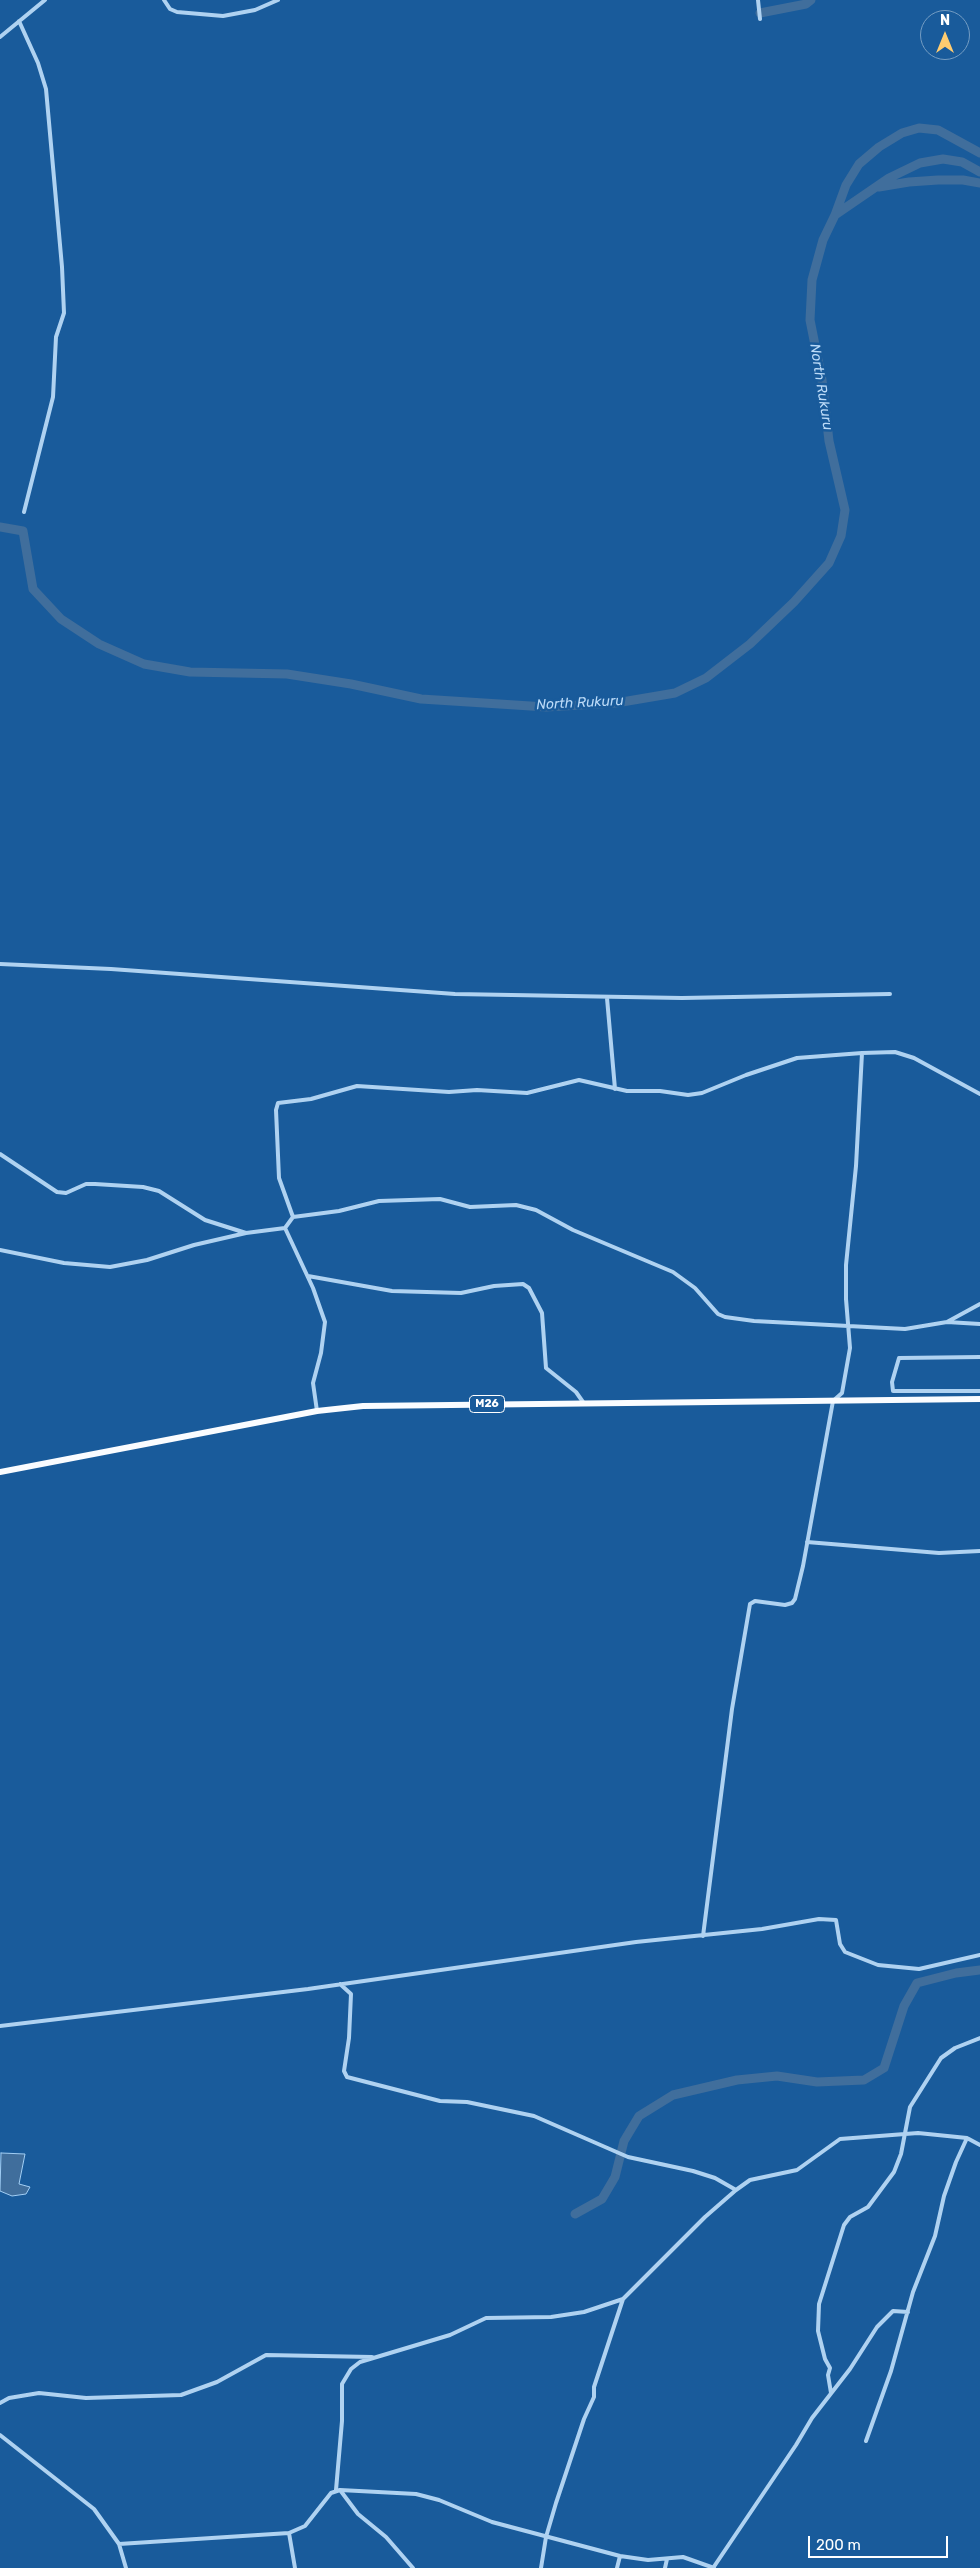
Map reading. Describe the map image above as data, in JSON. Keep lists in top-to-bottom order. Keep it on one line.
{"streets":{"main road":["M26"]},"water":["North Rukuru"],"scale_bar":"200 m","north":"top"}
